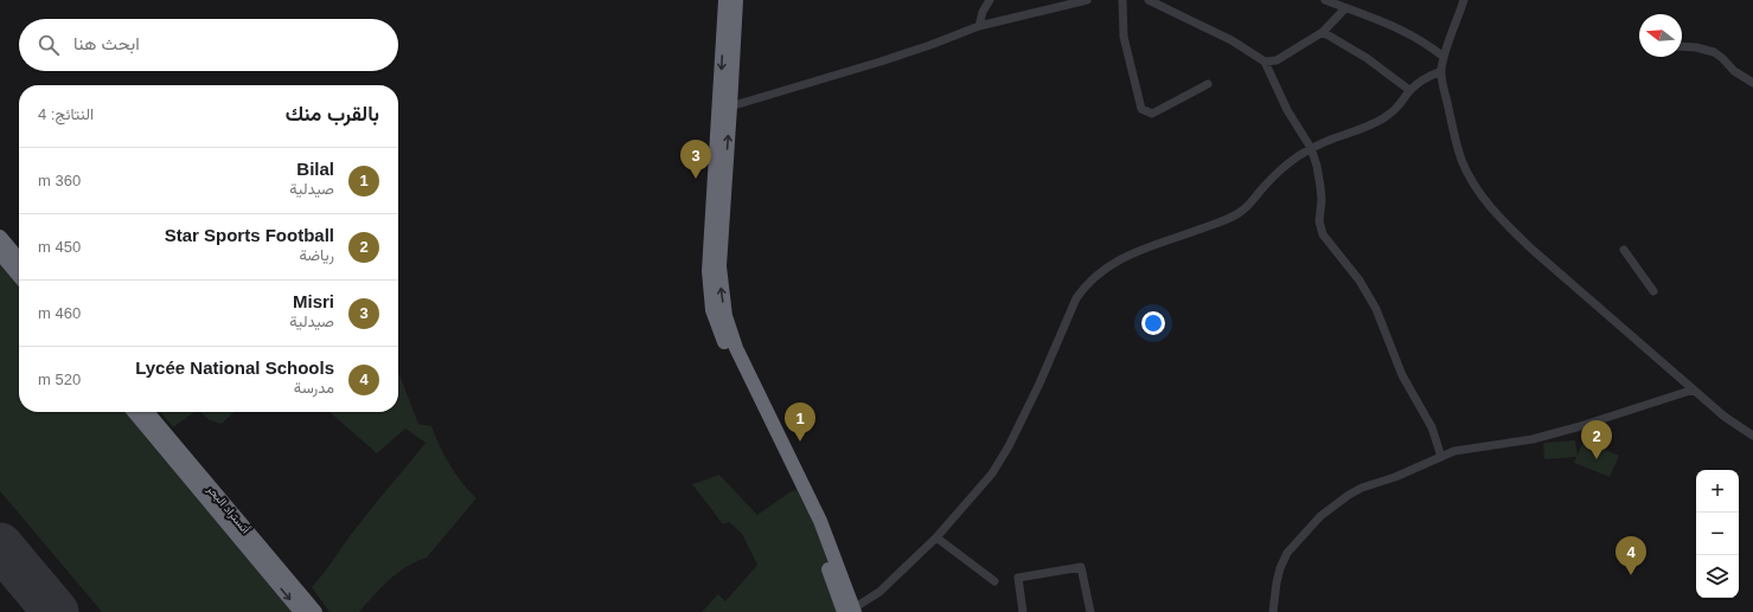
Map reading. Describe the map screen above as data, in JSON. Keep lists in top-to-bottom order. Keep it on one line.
{"streets":{"highway":["أتستراد البحر"]},"north":"left","page":{"search":"ابحث هنا","heading":["بالقرب منك","النتائج: 4"],"pins":["3","1","2","4"],"list":[{"mark":"1","name":"Bilal","note":"صيدلية","value":"360 m"},{"mark":"2","name":"Star Sports Football","note":"رياضة","value":"450 m"},{"mark":"3","name":"Misri","note":"صيدلية","value":"460 m"},{"mark":"4","name":"Lycée National Schools","note":"مدرسة","value":"520 m"}],"map_buttons":["+","−"]}}
